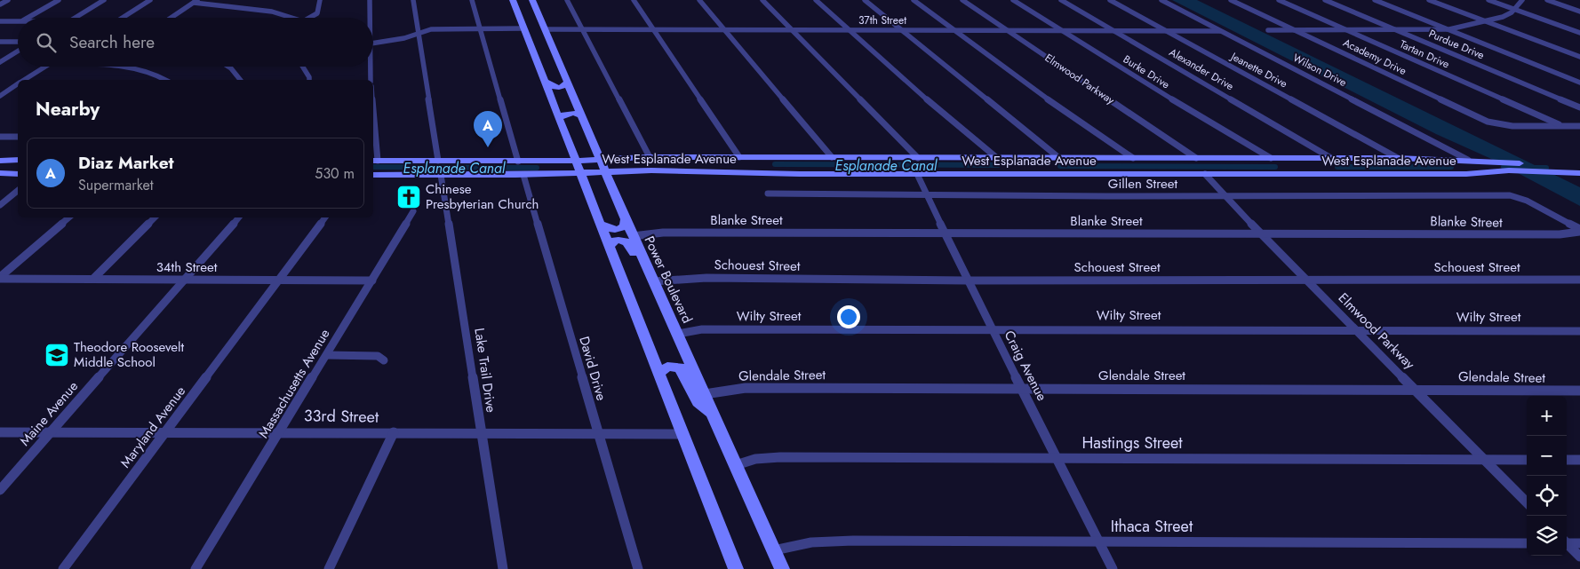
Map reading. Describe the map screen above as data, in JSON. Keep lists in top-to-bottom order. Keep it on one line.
{"streets":{"main road":["West Esplanade Avenue","Power Boulevard"],"street":["37th Street","Purdue Drive","Tartan Drive","Academy Drive","Alexander Drive","Jeanette Drive","Wilson Drive","Burke Drive","Elmwood Parkway","Gillen Street","Blanke Street","Schouest Street","34th Street","Wilty Street","Craig Avenue","David Drive","Lake Trail Drive","Glendale Street","Massachusetts Avenue","Maine Avenue","33rd Street","Maryland Avenue","Hastings Street","Ithaca Street"]},"crossings":[["37th Street","Alexander Drive"],["37th Street","Jeanette Drive"],["37th Street","Wilson Drive"],["37th Street","Burke Drive"],["37th Street","Elmwood Parkway"],["37th Street","Power Boulevard"],["Tartan Drive","Academy Drive"],["Alexander Drive","West Esplanade Avenue"],["Jeanette Drive","West Esplanade Avenue"],["Wilson Drive","West Esplanade Avenue"],["Burke Drive","West Esplanade Avenue"],["Elmwood Parkway","West Esplanade Avenue"],["Elmwood Parkway","Gillen Street"],["Elmwood Parkway","Blanke Street"],["Elmwood Parkway","Schouest Street"],["Elmwood Parkway","Wilty Street"],["Elmwood Parkway","Glendale Street"],["Elmwood Parkway","Hastings Street"],["West Esplanade Avenue","Power Boulevard"],["West Esplanade Avenue","Craig Avenue"],["West Esplanade Avenue","David Drive"],["West Esplanade Avenue","Lake Trail Drive"],["Gillen Street","Blanke Street"],["Gillen Street","Craig Avenue"],["Blanke Street","Power Boulevard"],["Blanke Street","Craig Avenue"],["Schouest Street","Power Boulevard"],["Schouest Street","Craig Avenue"],["34th Street","Massachusetts Avenue"],["34th Street","Maine Avenue"],["34th Street","Maryland Avenue"],["Power Boulevard","Wilty Street"],["Power Boulevard","Glendale Street"],["Power Boulevard","Hastings Street"],["Power Boulevard","Ithaca Street"],["Wilty Street","Craig Avenue"],["Craig Avenue","Glendale Street"],["Craig Avenue","Hastings Street"],["Craig Avenue","Ithaca Street"],["David Drive","33rd Street"],["Lake Trail Drive","33rd Street"],["Massachusetts Avenue","33rd Street"],["Maine Avenue","33rd Street"],["33rd Street","Maryland Avenue"]],"water":["Esplanade Canal"],"places":{"church":["Chinese Presbyterian Church"],"school or university":["Theodore Roosevelt Middle School"]},"page":{"search":"Search here","heading":"Nearby","pins":"A","list":[{"mark":"A","name":"Diaz Market","note":"Supermarket","value":"530 m"}],"map_buttons":["+","−"]}}
